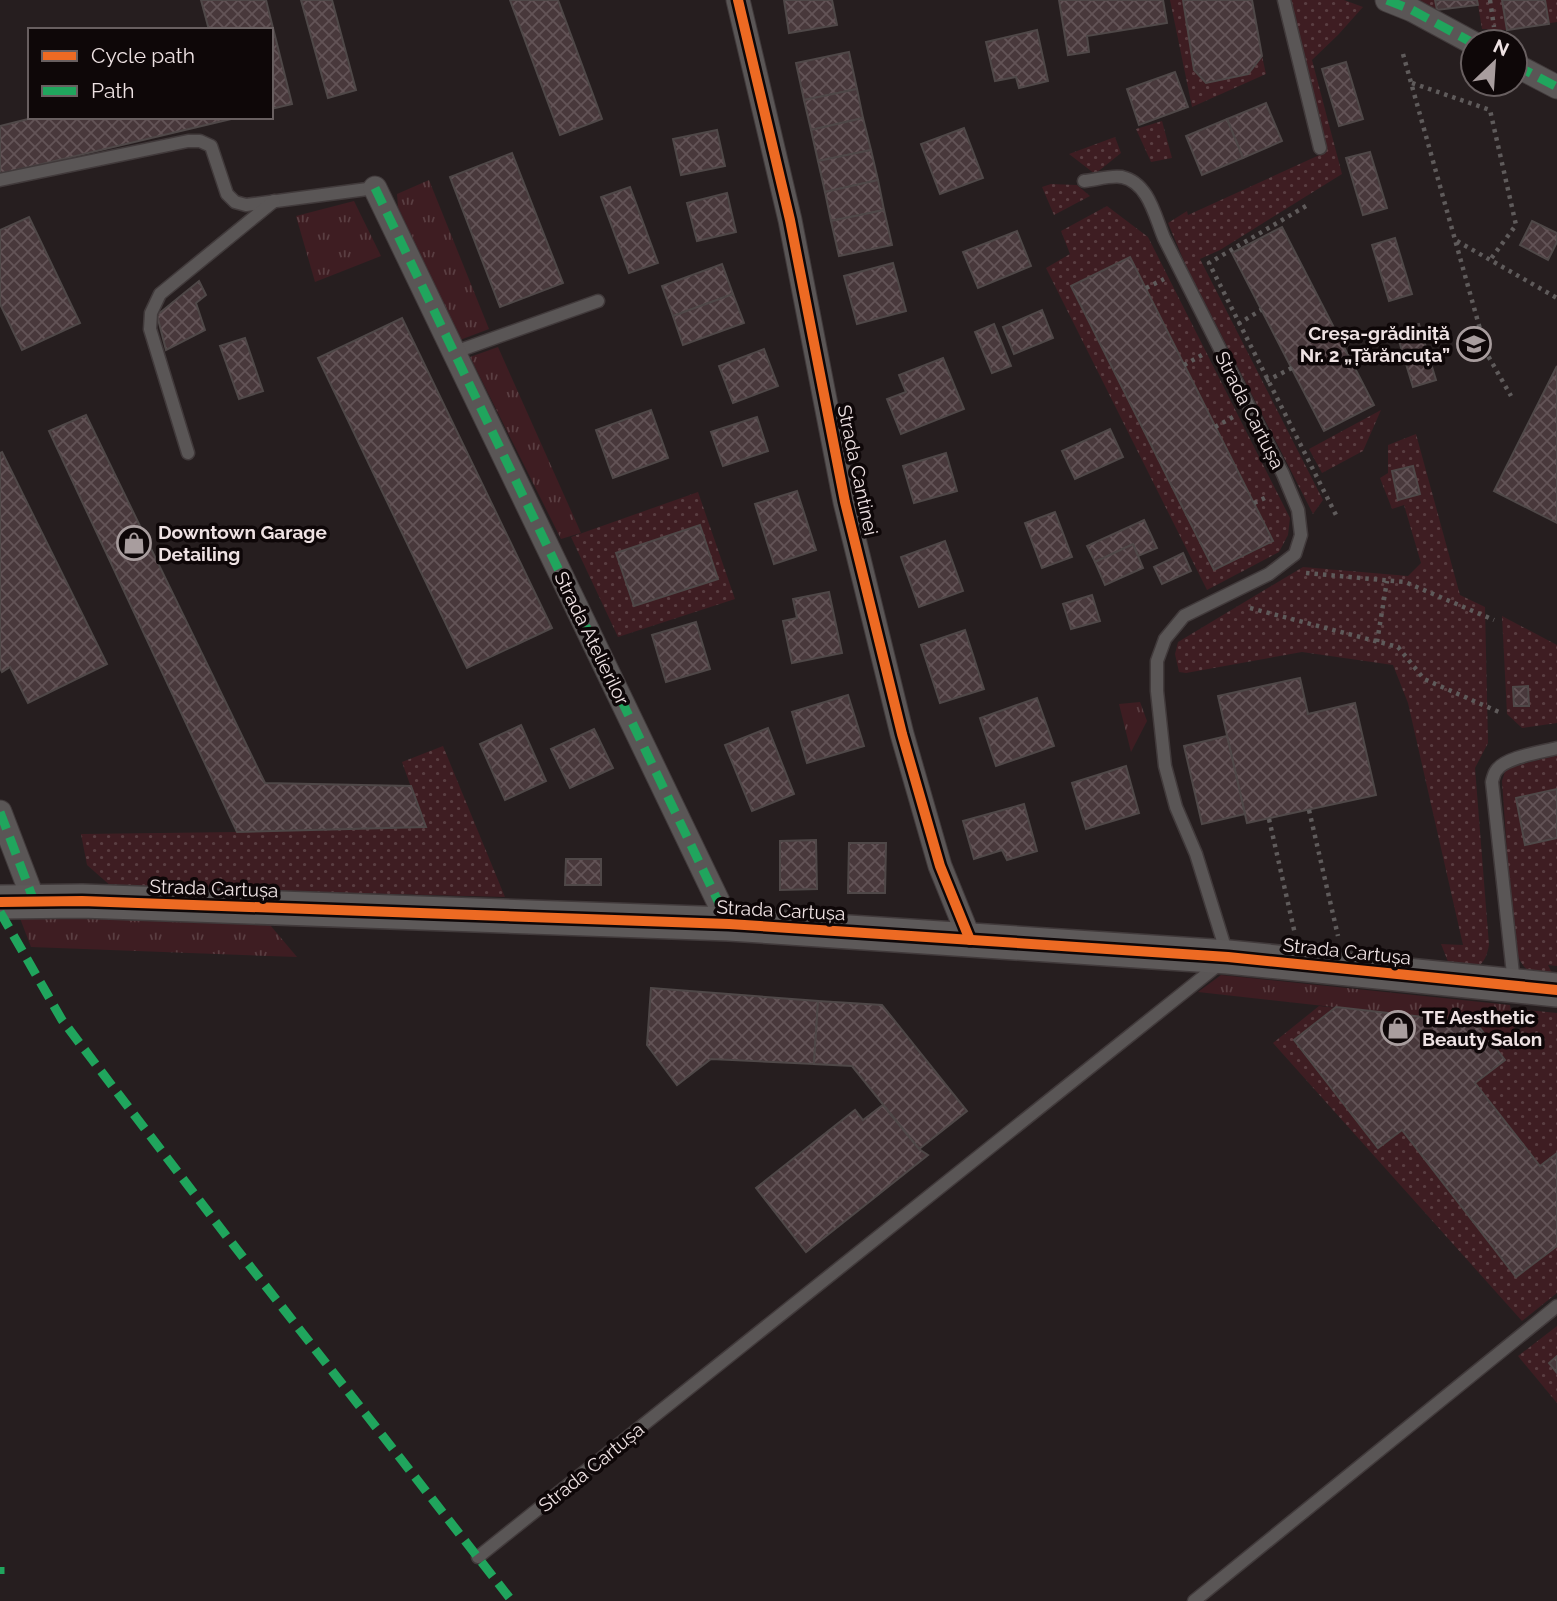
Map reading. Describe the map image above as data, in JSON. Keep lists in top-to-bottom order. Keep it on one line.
{"streets":{"street":["Strada Cartușa","Strada Cantinei","Strada Atelierilor"]},"crossings":[["Strada Cartușa","Strada Cantinei"],["Strada Cartușa","Strada Atelierilor"]],"places":{"school or university":["Creșa-grădiniță Nr. 2 „Țărăncuța”"],"shop":["Downtown Garage Detailing","TE Aesthetic Beauty Salon"]},"legend":["Cycle path","Path"],"north":"top right"}
